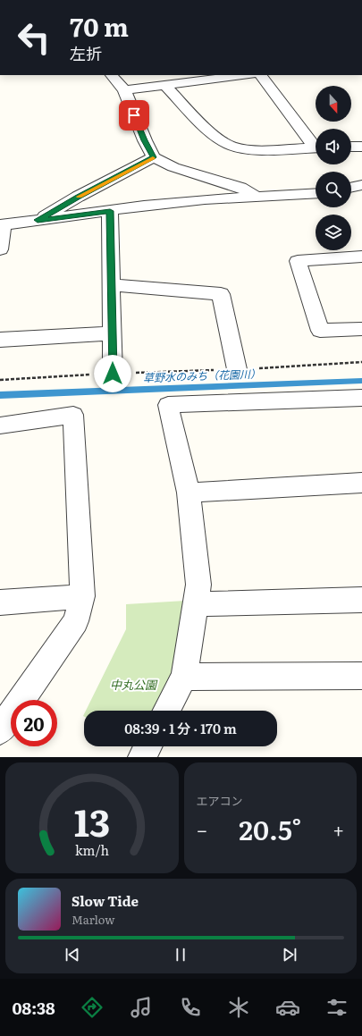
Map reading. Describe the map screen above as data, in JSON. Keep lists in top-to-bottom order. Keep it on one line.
{"water":["草野水のみち（花園川）"],"parks":["中丸公園"],"north":"bottom","page":{"turn":["70 m","左折"],"limit":"20","trip":"08:39 · 1 分 · 170 m","tile":"エアコン","heat":["−","20.5°","+"],"song":["Slow Tide","Marlow"],"tabs":"08:38","gauge":["13","km/h"]}}
